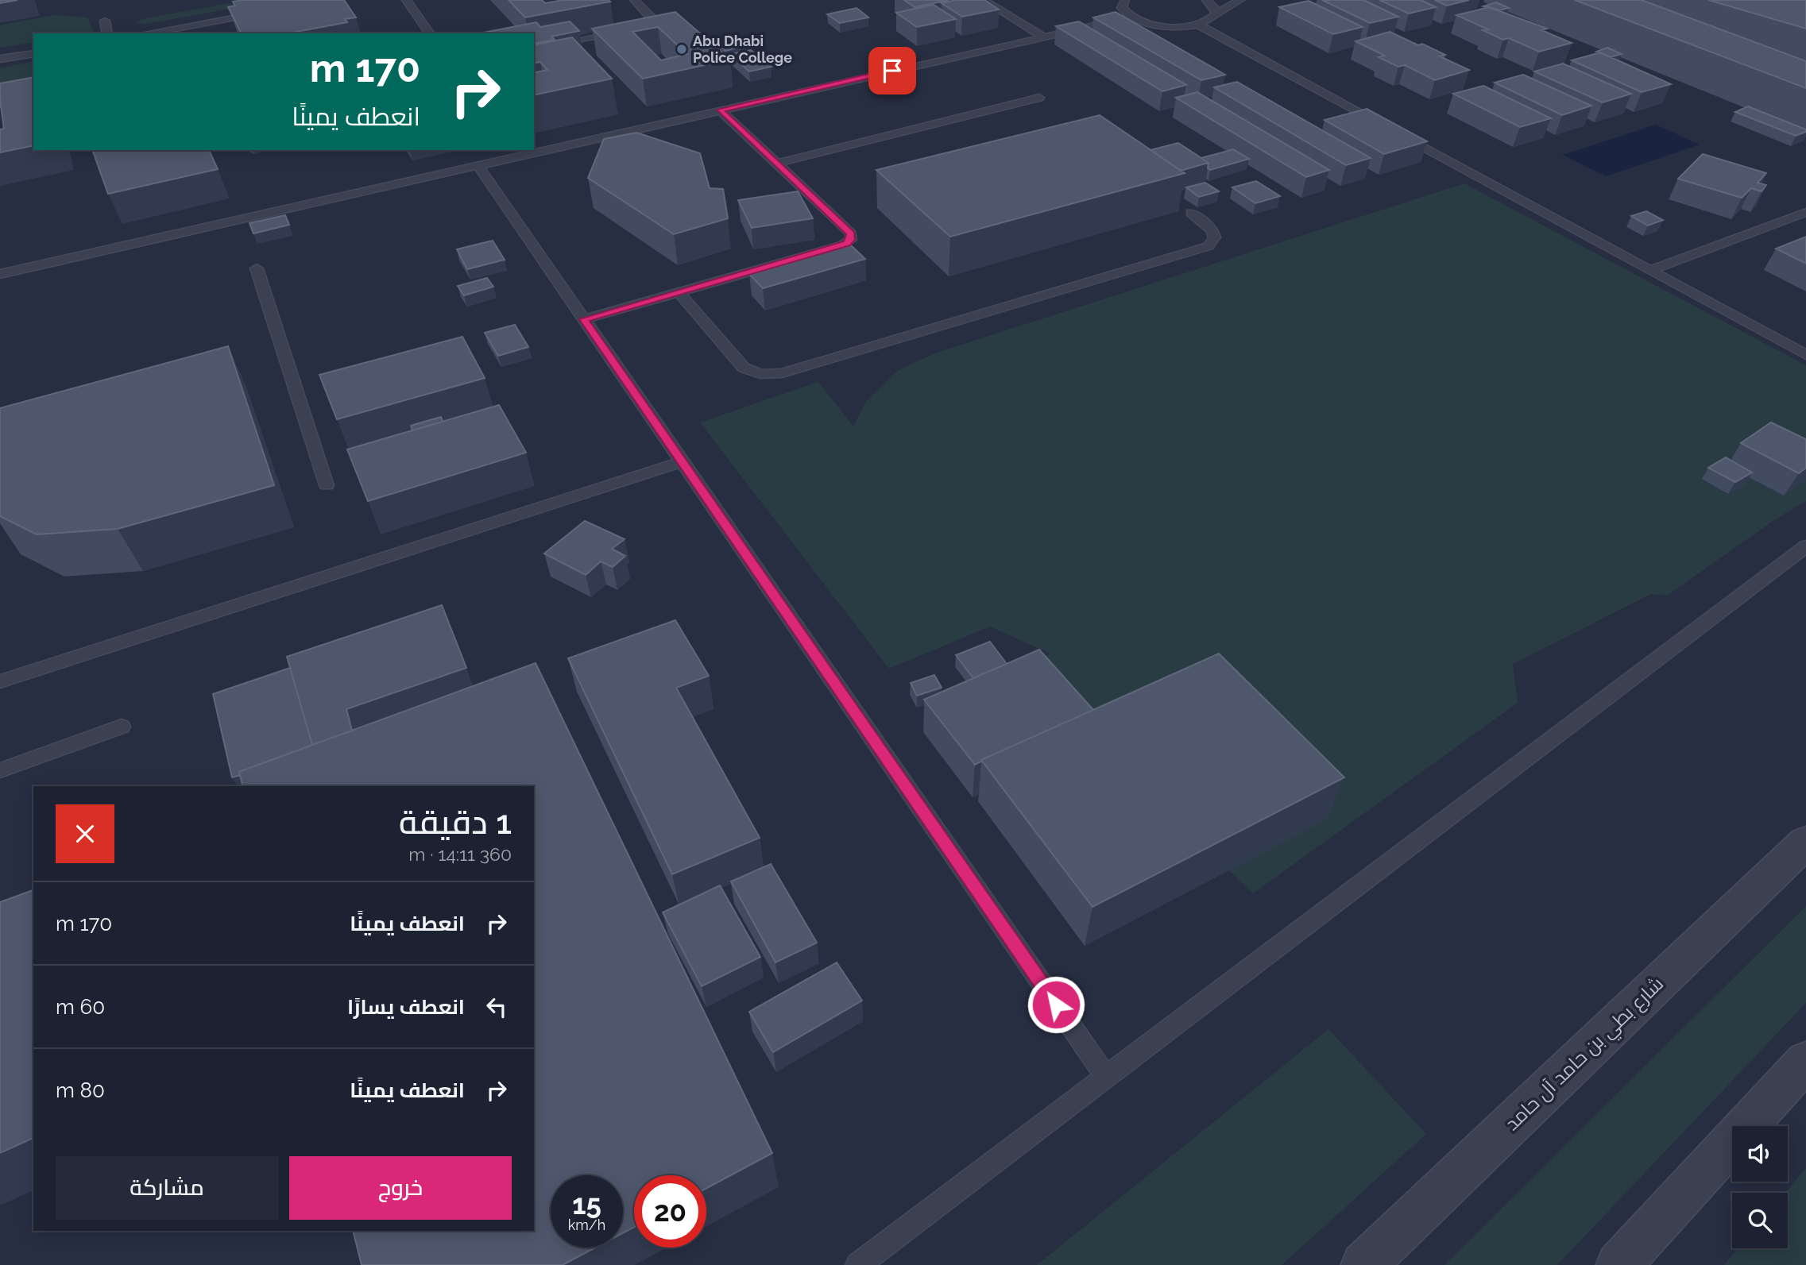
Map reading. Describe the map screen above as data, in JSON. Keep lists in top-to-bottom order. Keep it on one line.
{"streets":{"street":["شارع بطي بن حامد آل حامد"]},"places":["Abu Dhabi Police College"],"page":{"turn":["170 m","انعطف يمينًا"],"heading":["1 دقيقة","360 m · 14:11"],"list":[{"name":"انعطف يمينًا","value":"170 m"},{"name":"انعطف يسارًا","value":"60 m"},{"name":"انعطف يمينًا","value":"80 m"}],"buttons":["خروج","مشاركة"],"speed":"15 km/h","limit":"20"}}
